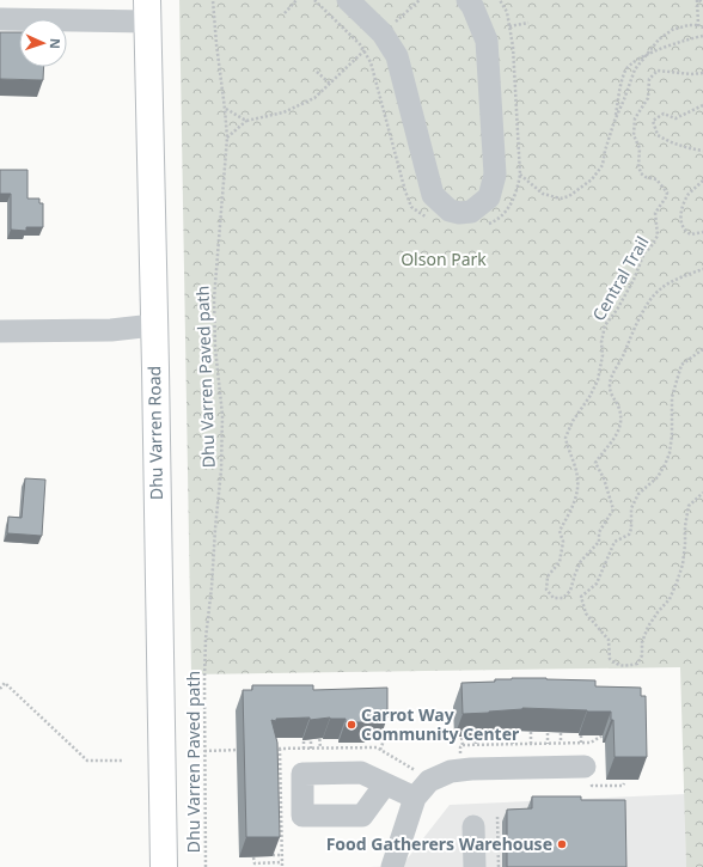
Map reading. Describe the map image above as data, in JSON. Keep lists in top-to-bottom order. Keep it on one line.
{"streets":{"main road":["Dhu Varren Road"],"path":["Central Trail","Dhu Varren Paved path"]},"parks":["Olson Park"],"places":["Carrot Way Community Center","Food Gatherers Warehouse"],"north":"right"}
